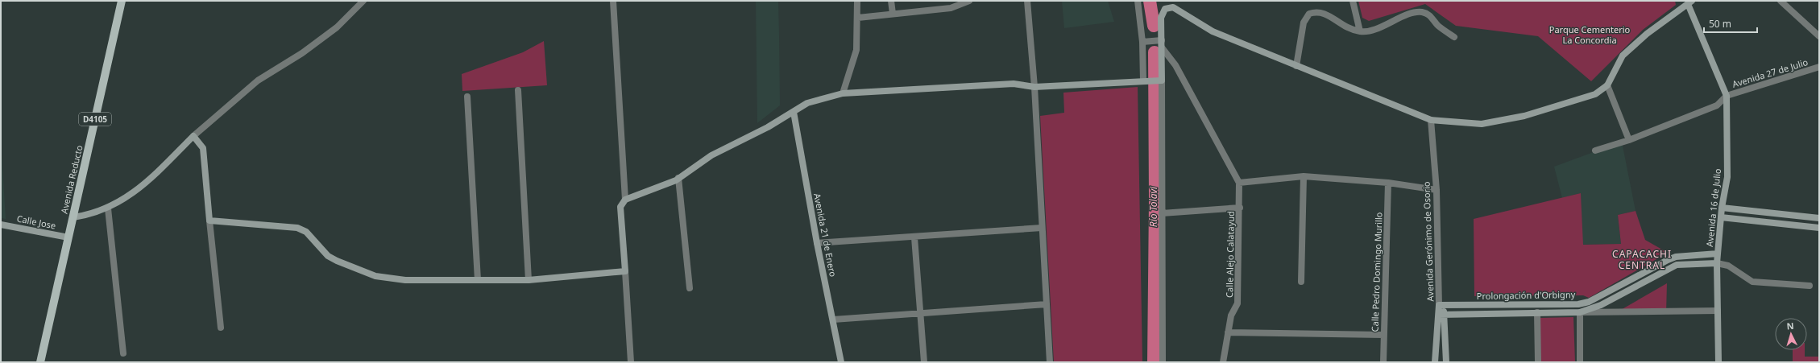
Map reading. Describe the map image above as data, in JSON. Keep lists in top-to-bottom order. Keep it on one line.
{"streets":{"main road":["D4105","Avenida Reducto","Avenida 16 de Julio","Calle Jose","Avenida 21 de Enero","Avenida Gerónimo de Osorio","Prolongación d'Orbigny"],"street":["Avenida 27 de Julio","Calle Alejo Calatayud","Calle Pedro Domingo Murillo"]},"crossings":[["Avenida 27 de Julio","Avenida 16 de Julio"],["Avenida Reducto","Calle Jose"],["Avenida 16 de Julio","Prolongación d'Orbigny"],["Avenida Gerónimo de Osorio","Prolongación d'Orbigny"]],"districts":["CAPACACHI CENTRAL"],"water":["Río Tolavi"],"parks":["Parque Cementerio La Concordia"],"scale_bar":"50 m","north":"top"}
